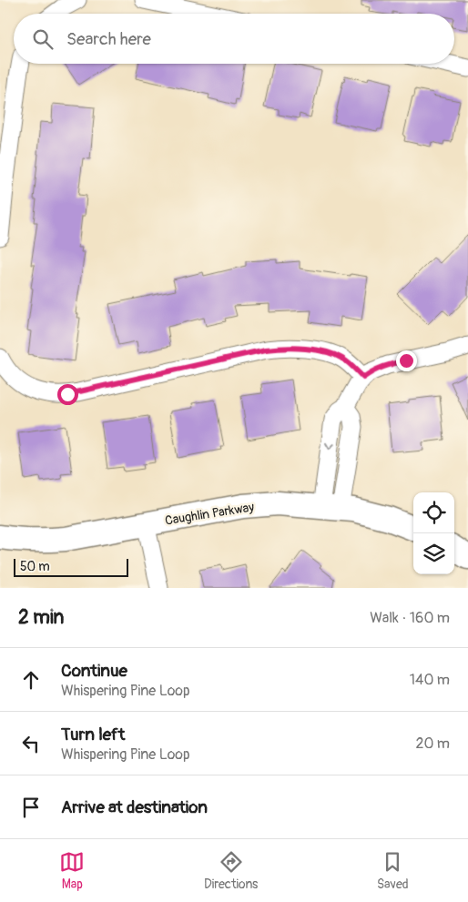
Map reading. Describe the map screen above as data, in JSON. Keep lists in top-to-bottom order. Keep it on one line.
{"streets":{"street":["Caughlin Parkway"]},"scale_bar":"50 m","page":{"search":"Search here","scale":"50 m","heading":["2 min","Walk · 160 m"],"list":[["Continue","Whispering Pine Loop","140 m"],["Turn left","Whispering Pine Loop","20 m"],"Arrive at destination"],"nav":["Map","Directions","Saved"]}}
